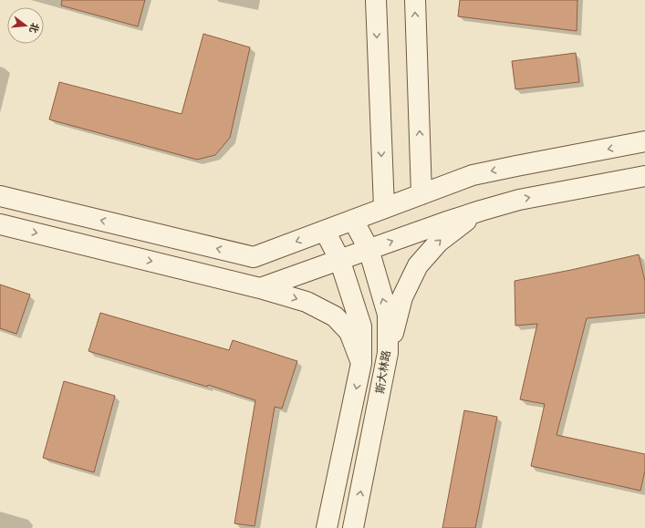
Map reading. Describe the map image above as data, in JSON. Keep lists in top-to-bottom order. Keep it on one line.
{"streets":{"main road":["斯大林路"]},"north":"right"}
